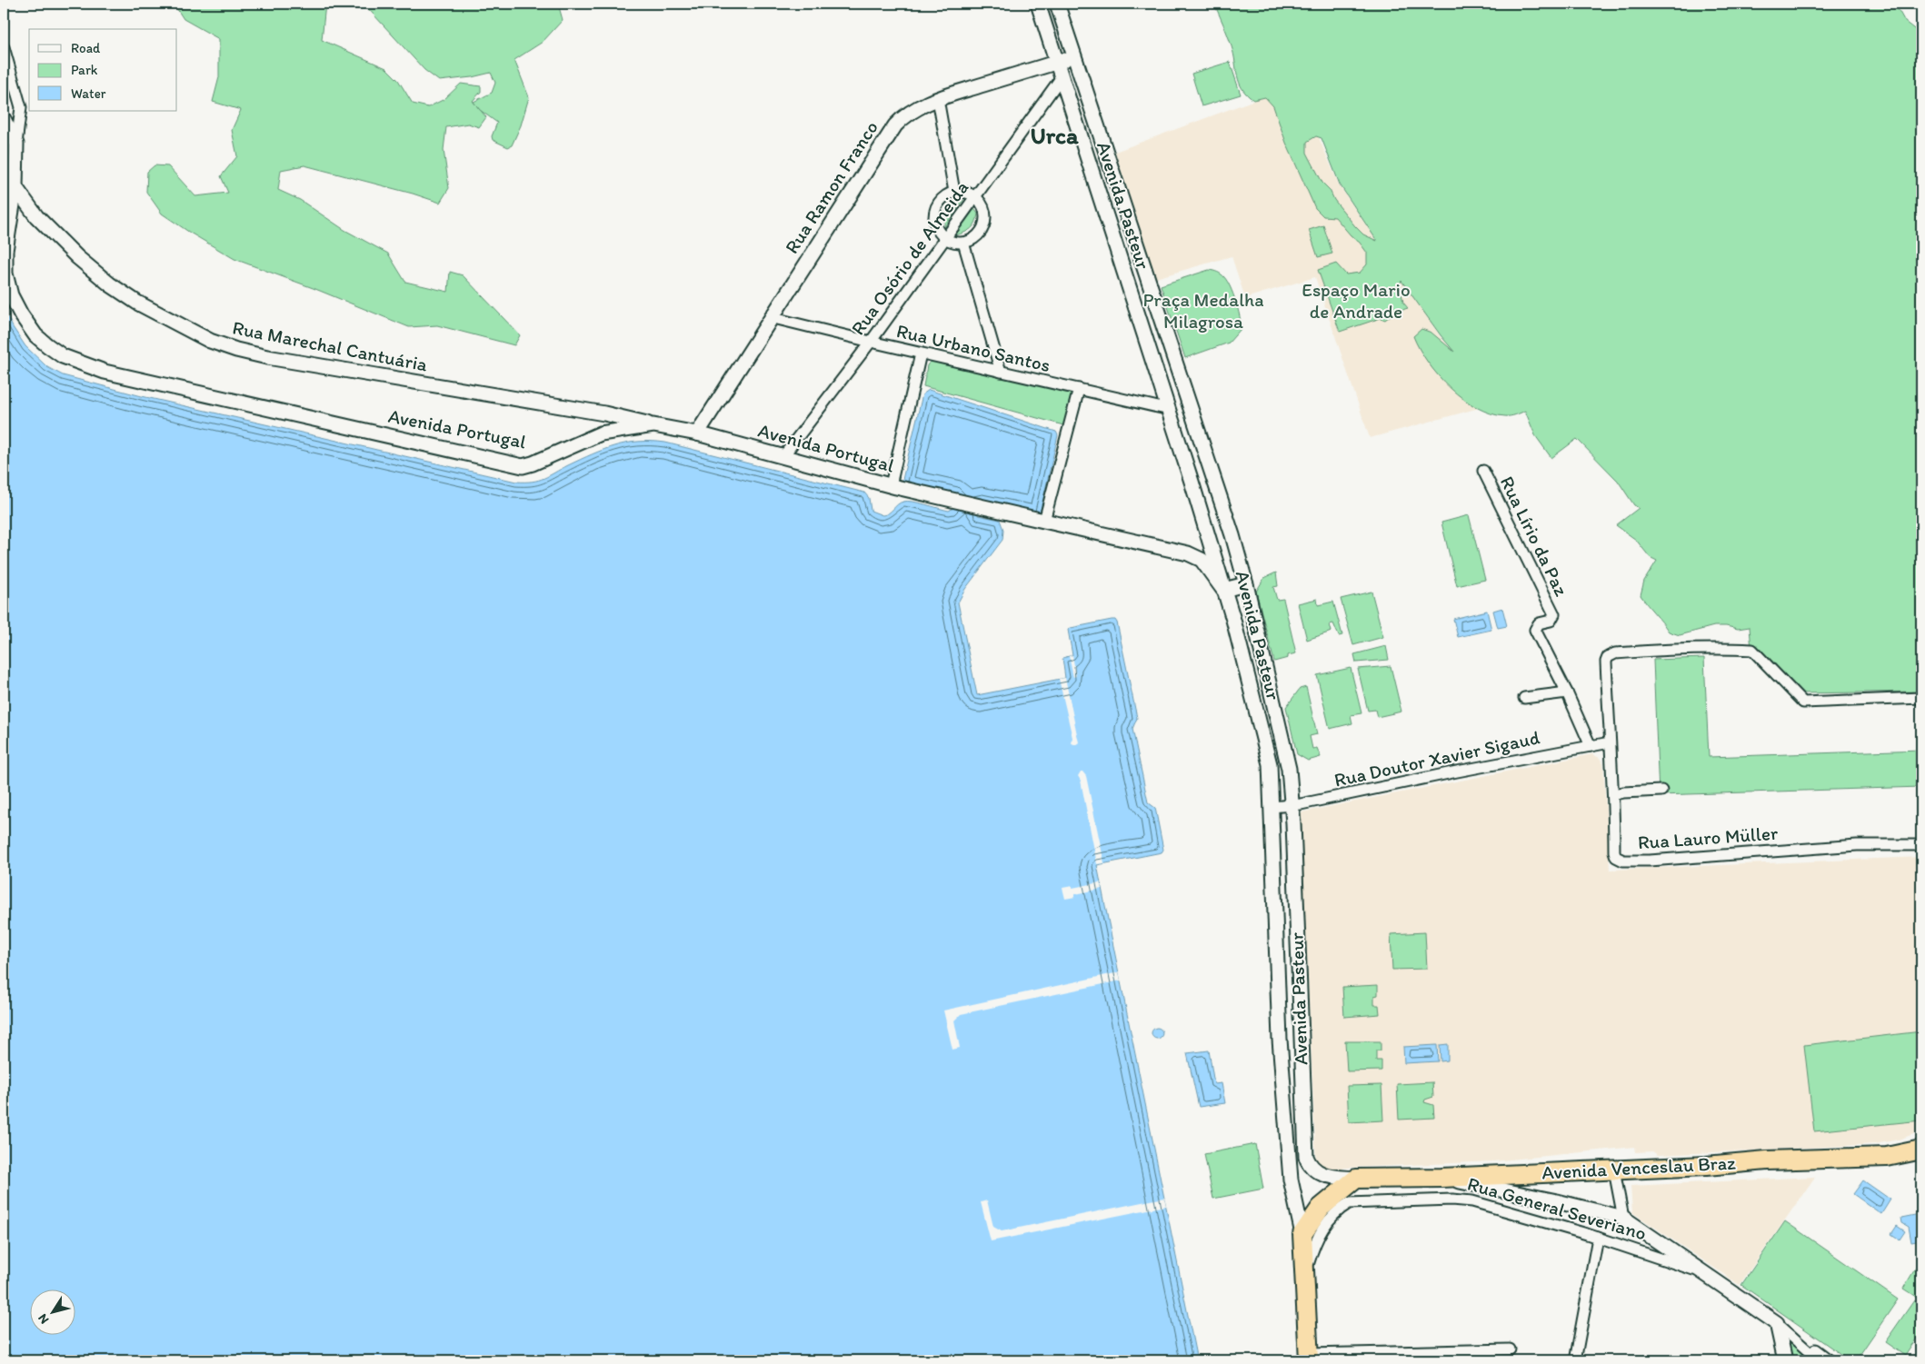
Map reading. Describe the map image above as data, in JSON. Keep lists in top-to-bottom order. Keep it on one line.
{"streets":{"highway":["Avenida Pasteur","Avenida Venceslau Braz"],"street":["Rua Ramon Franco","Rua Osório de Almeida","Rua Marechal Cantuária","Rua Urbano Santos","Avenida Portugal","Rua Lírio da Paz","Rua Doutor Xavier Sigaud","Rua Lauro Müller","Rua General Severiano"]},"crossings":[["Rua Ramon Franco","Avenida Pasteur"],["Rua Ramon Franco","Rua Urbano Santos"],["Rua Ramon Franco","Avenida Portugal"],["Avenida Pasteur","Rua Osório de Almeida"],["Avenida Pasteur","Rua Urbano Santos"],["Avenida Pasteur","Avenida Portugal"],["Avenida Pasteur","Rua Doutor Xavier Sigaud"],["Avenida Pasteur","Avenida Venceslau Braz"],["Avenida Pasteur","Rua General Severiano"],["Rua Osório de Almeida","Rua Urbano Santos"],["Rua Osório de Almeida","Avenida Portugal"],["Rua Marechal Cantuária","Avenida Portugal"],["Rua Doutor Xavier Sigaud","Rua Lauro Müller"]],"districts":["Urca"],"parks":["Espaço Mario de Andrade","Praça Medalha Milagrosa"],"legend":["Road","Park","Water"],"north":"bottom left"}
